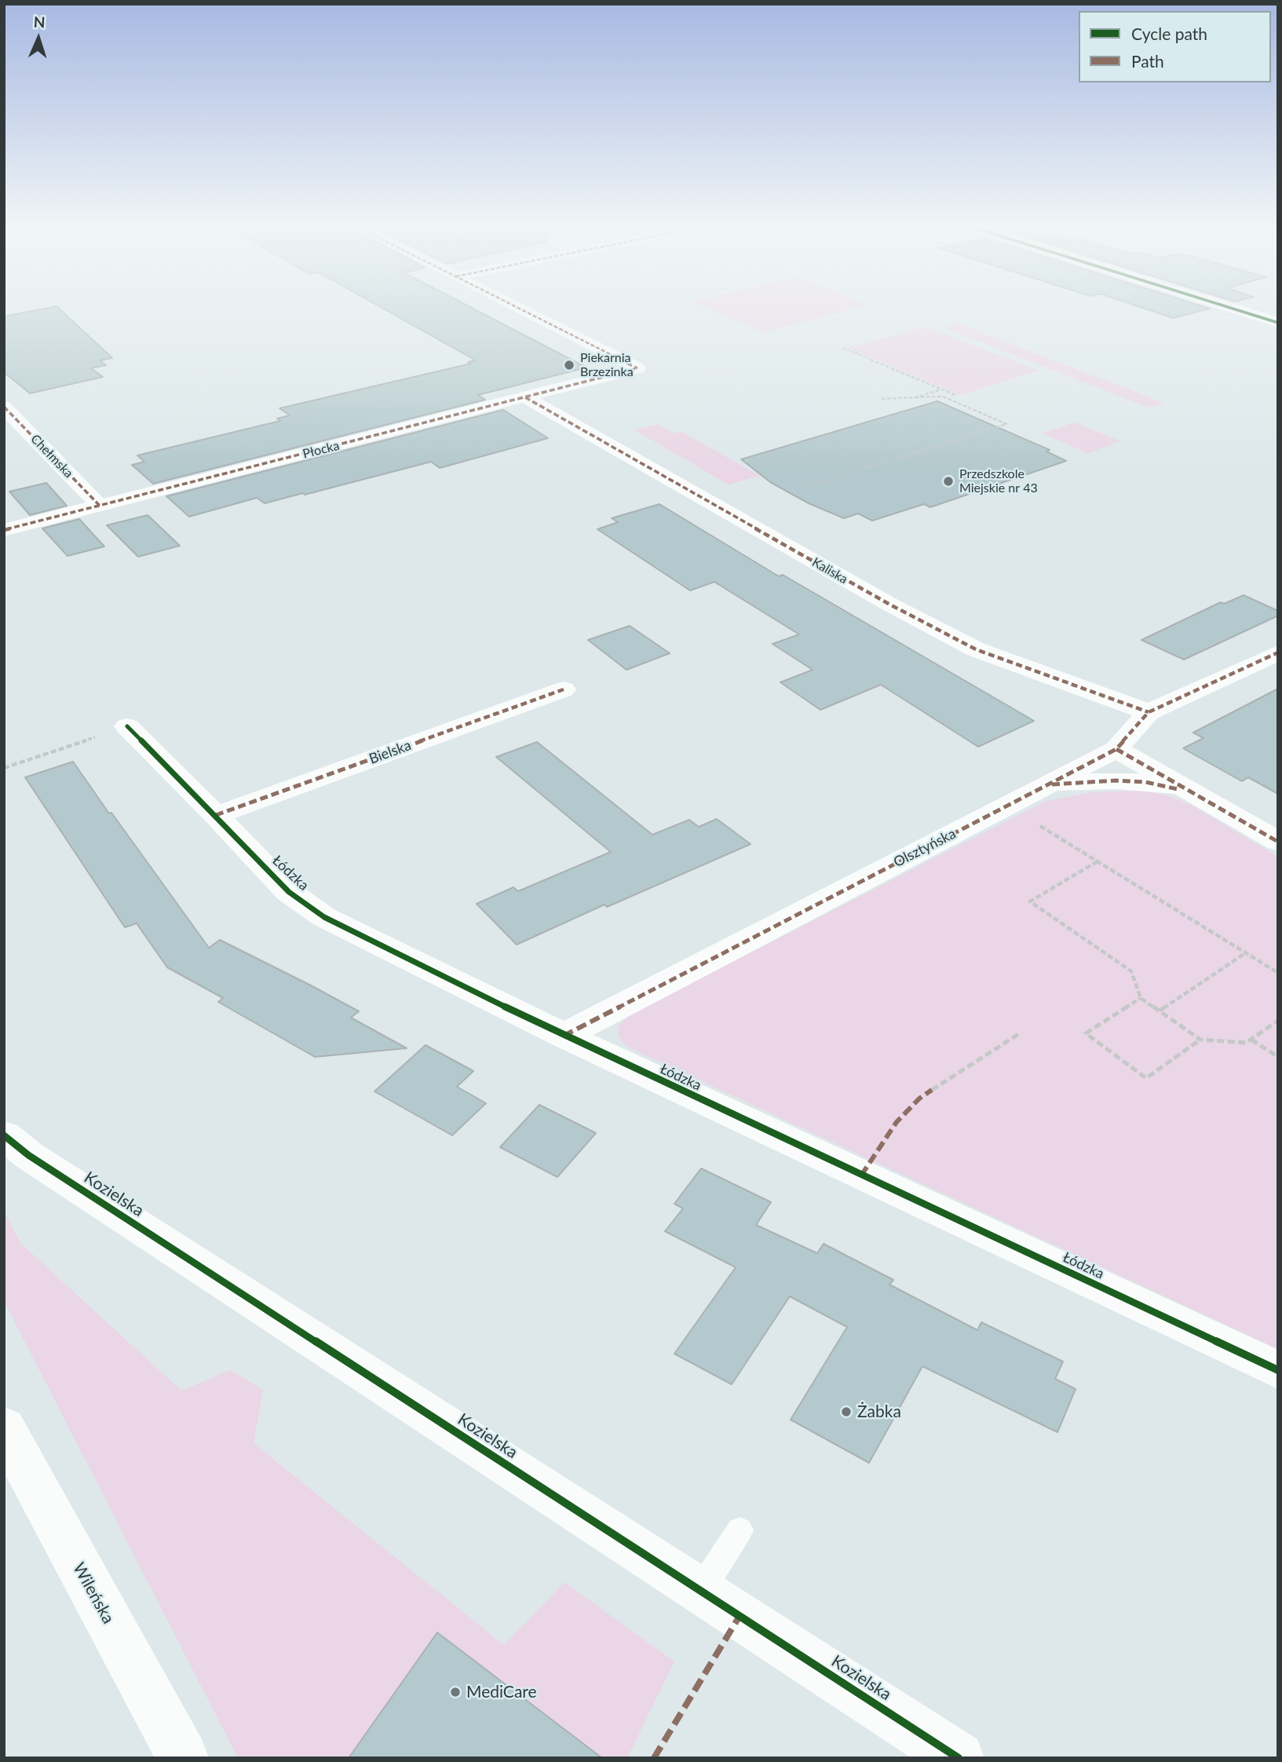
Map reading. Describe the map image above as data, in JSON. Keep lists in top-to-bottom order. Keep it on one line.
{"streets":{"street":["Płocka","Chełmska","Kaliska","Bielska","Olsztyńska","Łódzka","Kozielska","Wileńska"]},"crossings":[["Płocka","Chełmska"],["Płocka","Kaliska"],["Kaliska","Olsztyńska"],["Bielska","Łódzka"],["Olsztyńska","Łódzka"]],"places":["Piekarnia Brzezinka","Przedszkole Miejskie nr 43","Żabka","MediCare"],"legend":["Cycle path","Path"],"north":"top"}
